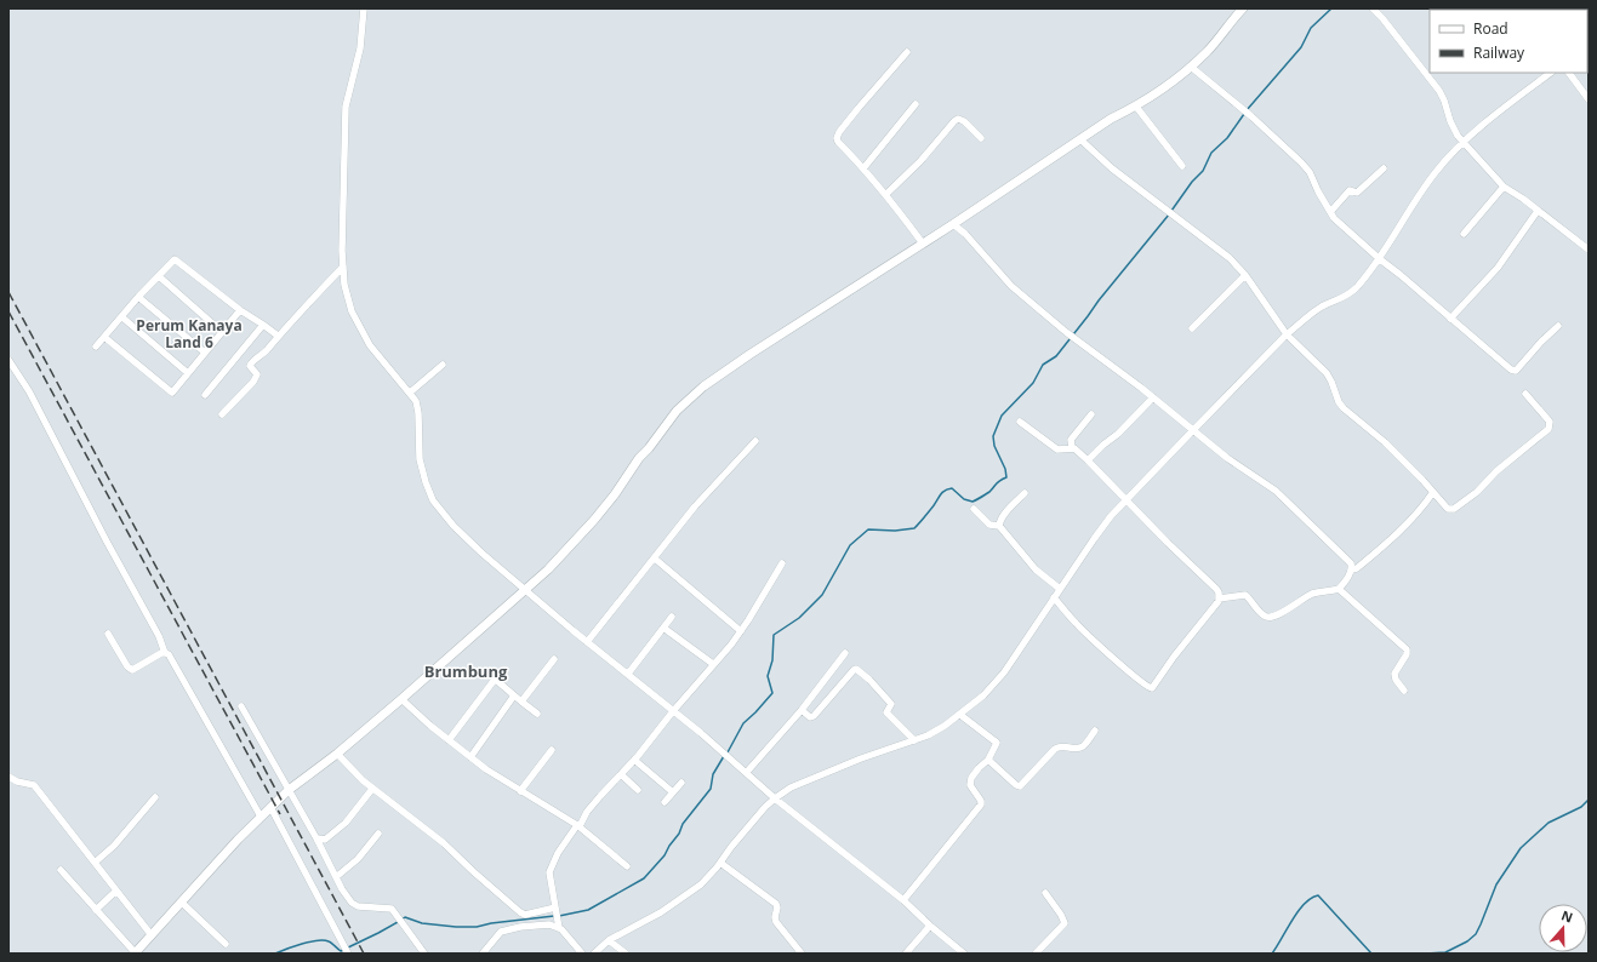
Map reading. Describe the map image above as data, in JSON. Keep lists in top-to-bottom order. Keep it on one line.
{"districts":["Perum Kanaya Land 6","Brumbung"],"legend":["Road","Railway"],"north":"top"}
